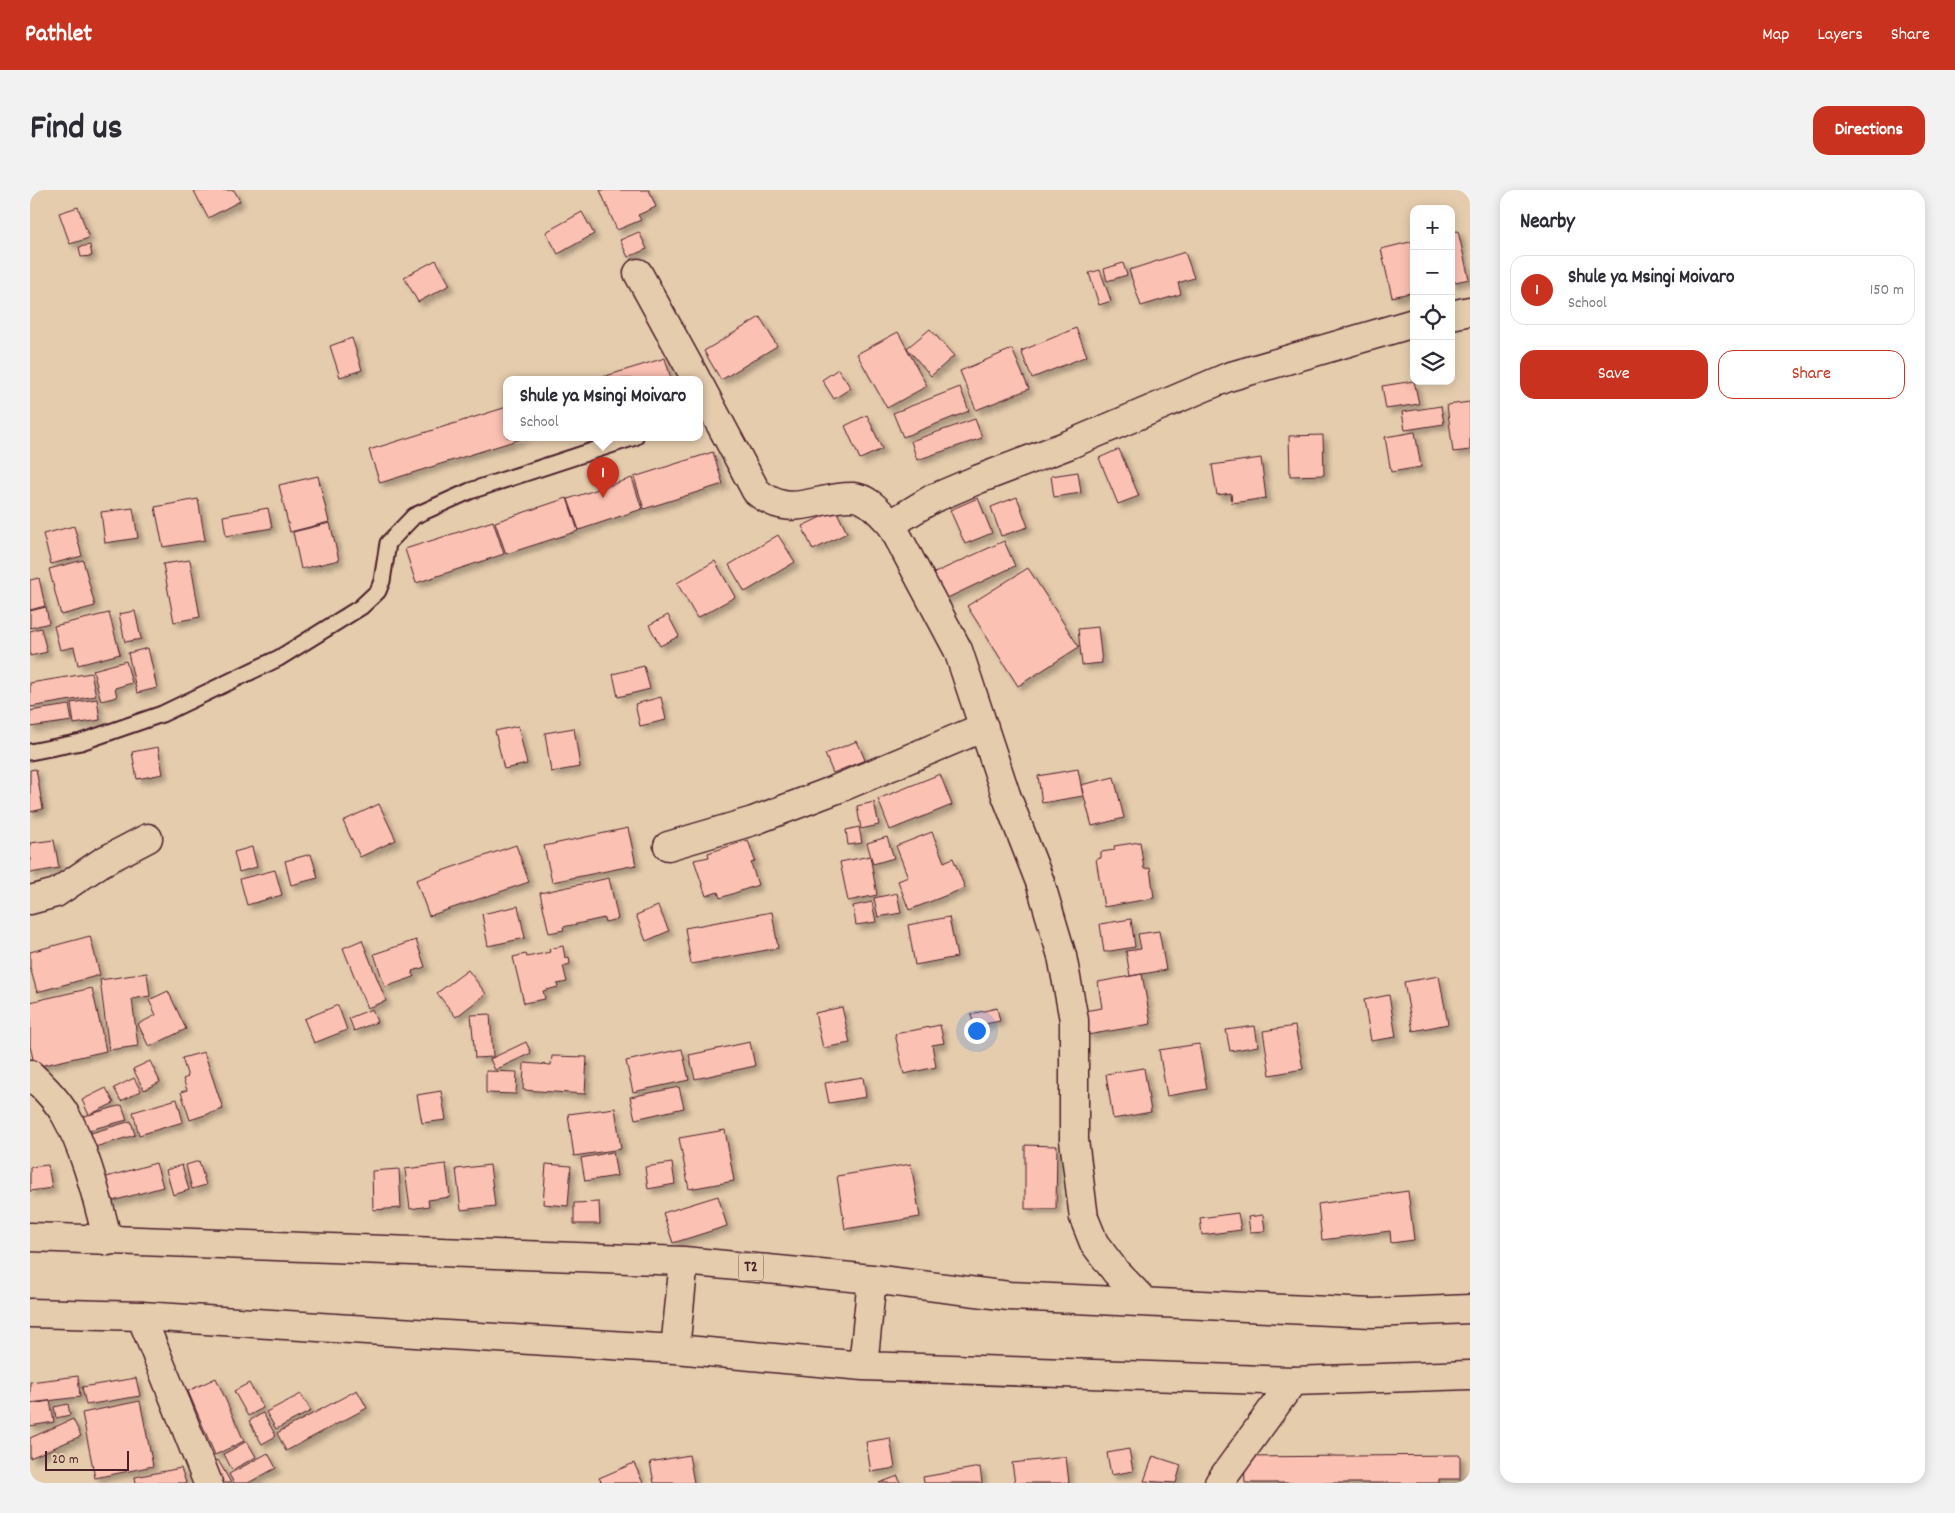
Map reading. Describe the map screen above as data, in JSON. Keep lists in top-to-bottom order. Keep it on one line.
{"streets":{"main road":["T2"]},"scale_bar":"20 m","page":{"header":"Pathlet","nav":["Map","Layers","Share"],"title":"Find us","buttons":["Directions",["Save","Share"]],"heading":"Nearby","map_buttons":["+","−"],"list":[{"mark":"1","name":"Shule ya Msingi Moivaro","note":"School","value":"150 m"}],"popup":["Shule ya Msingi Moivaro","School"],"pins":"1","scale":"20 m"}}
